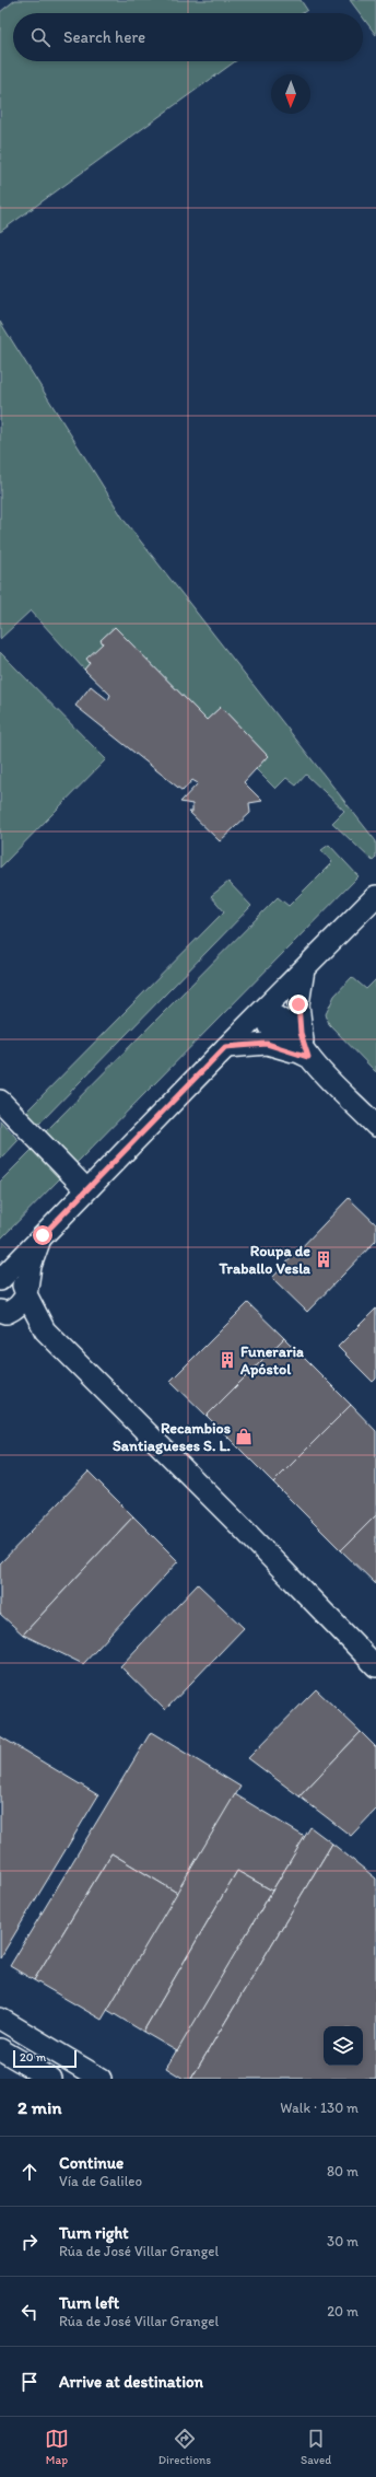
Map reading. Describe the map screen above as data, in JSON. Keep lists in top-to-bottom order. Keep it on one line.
{"places":{"building":["Roupa de Traballo Vesla","Funeraria Apóstol"],"shop":["Recambios Santiagueses S. L."]},"scale_bar":"20 m","north":"bottom","page":{"search":"Search here","scale":"20 m","heading":["2 min","Walk · 130 m"],"list":[["Continue","Vía de Galileo","80 m"],["Turn right","Rúa de José Villar Grangel","30 m"],["Turn left","Rúa de José Villar Grangel","20 m"],"Arrive at destination"],"nav":["Map","Directions","Saved"]}}
